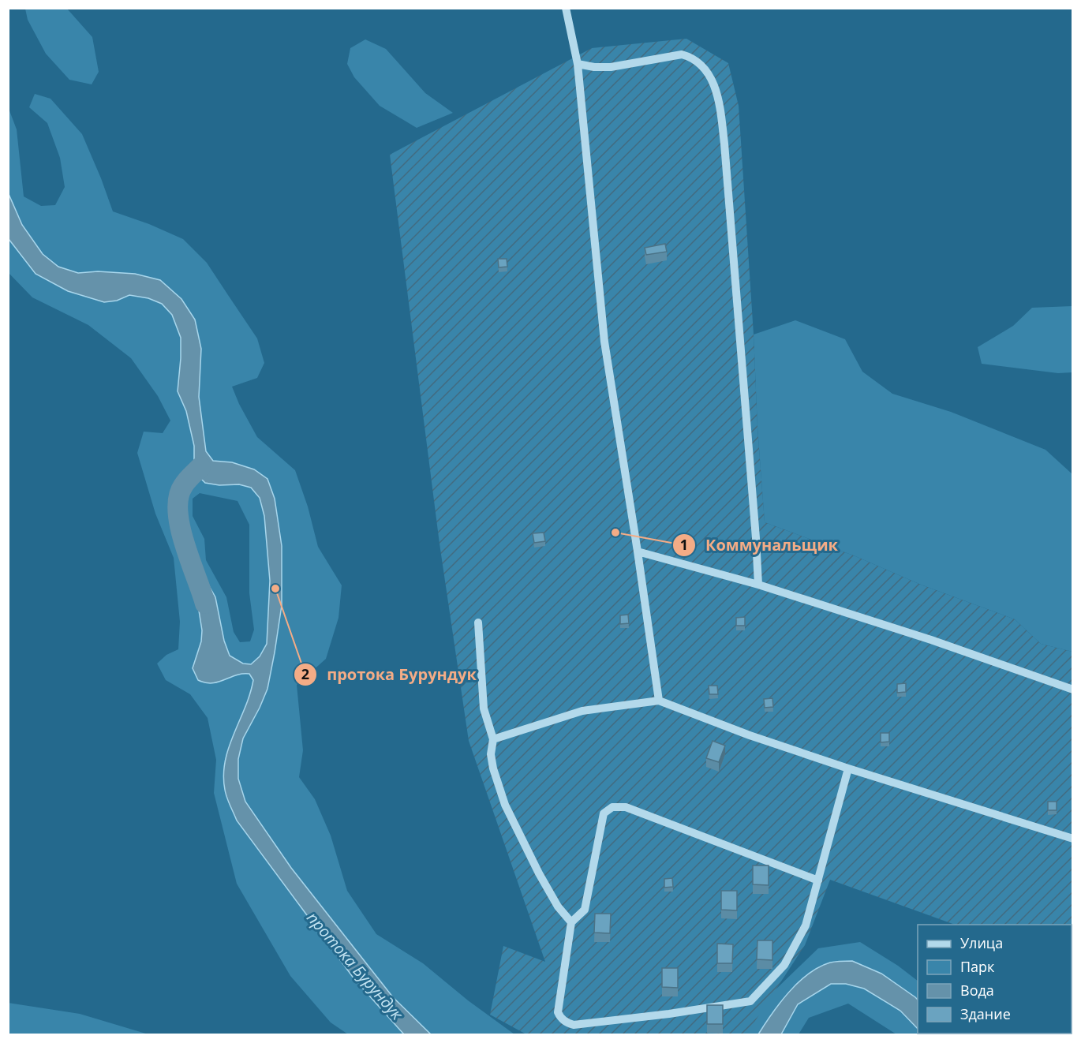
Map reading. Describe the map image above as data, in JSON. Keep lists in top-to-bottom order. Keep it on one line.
{"water":["протока Бурундук"],"places":["Коммунальщик","протока Бурундук"],"legend":["Улица","Парк","Вода","Здание"]}
